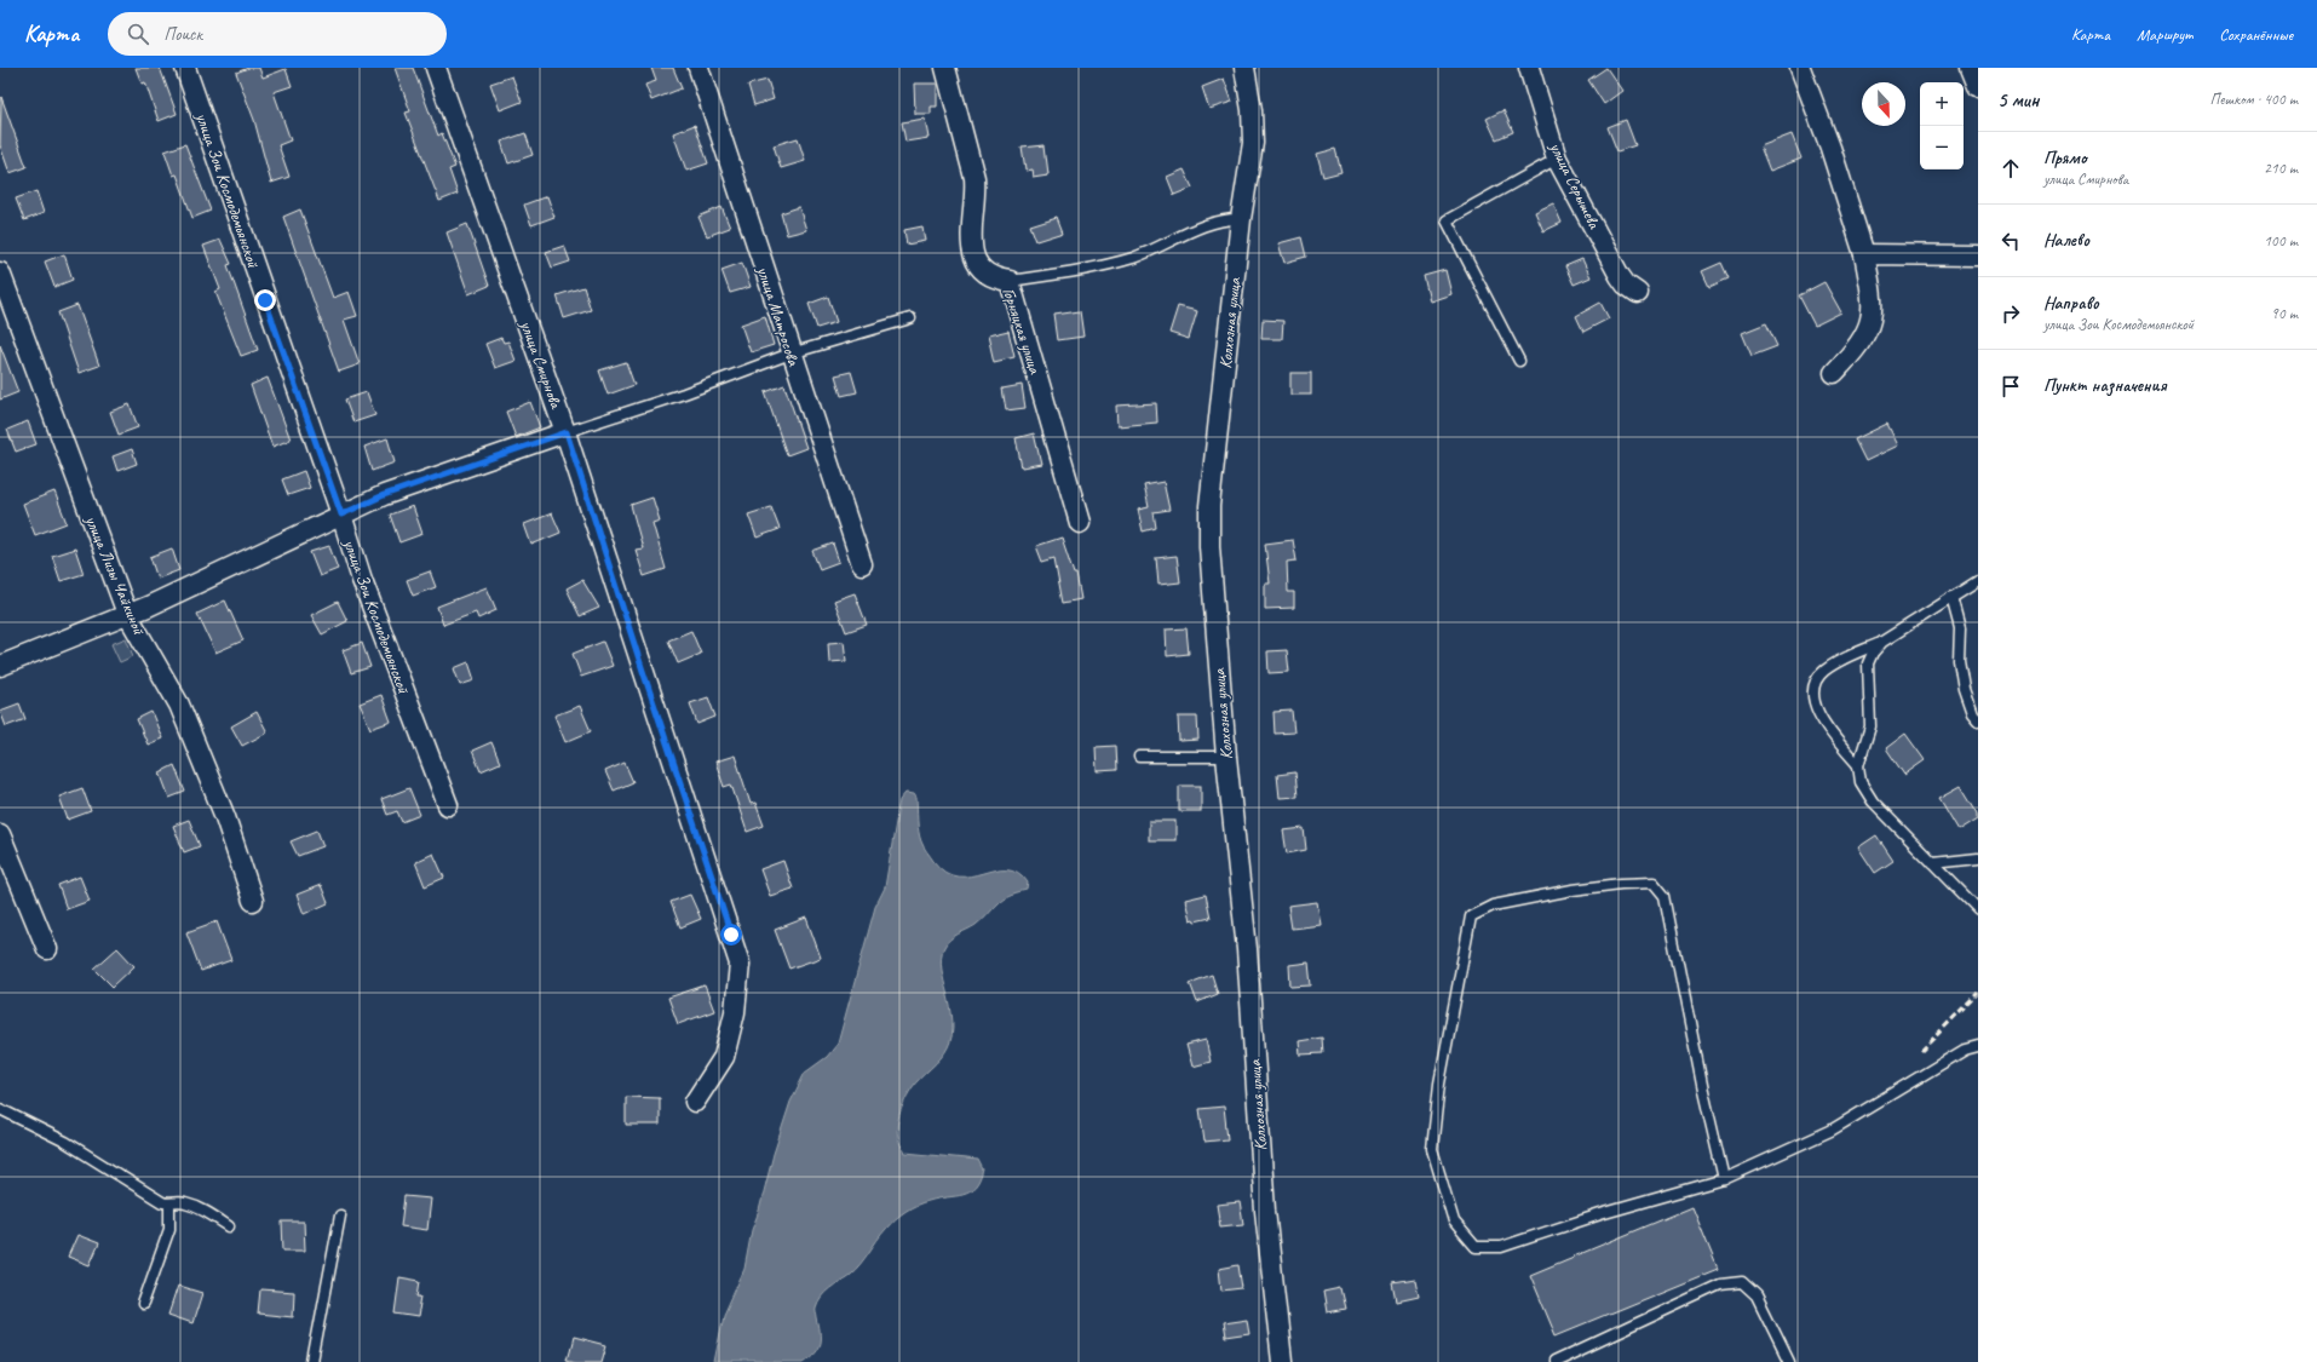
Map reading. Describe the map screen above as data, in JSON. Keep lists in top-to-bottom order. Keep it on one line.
{"streets":{"street":["улица Серышева","улица Зои Космодемьянской","улица Матросова","Колхозная улица","Горняцкая улица","улица Смирнова","улица Лизы Чайкиной"]},"north":"bottom","page":{"header":"Карта","search":"Поиск","nav":["Карта","Маршрут","Сохранённые"],"heading":["5 мин","Пешком · 400 m"],"map_buttons":["+","−"],"list":[["Прямо","улица Смирнова","210 m"],["Налево","100 m"],["Направо","улица Зои Космодемьянской","90 m"],"Пункт назначения"]}}
